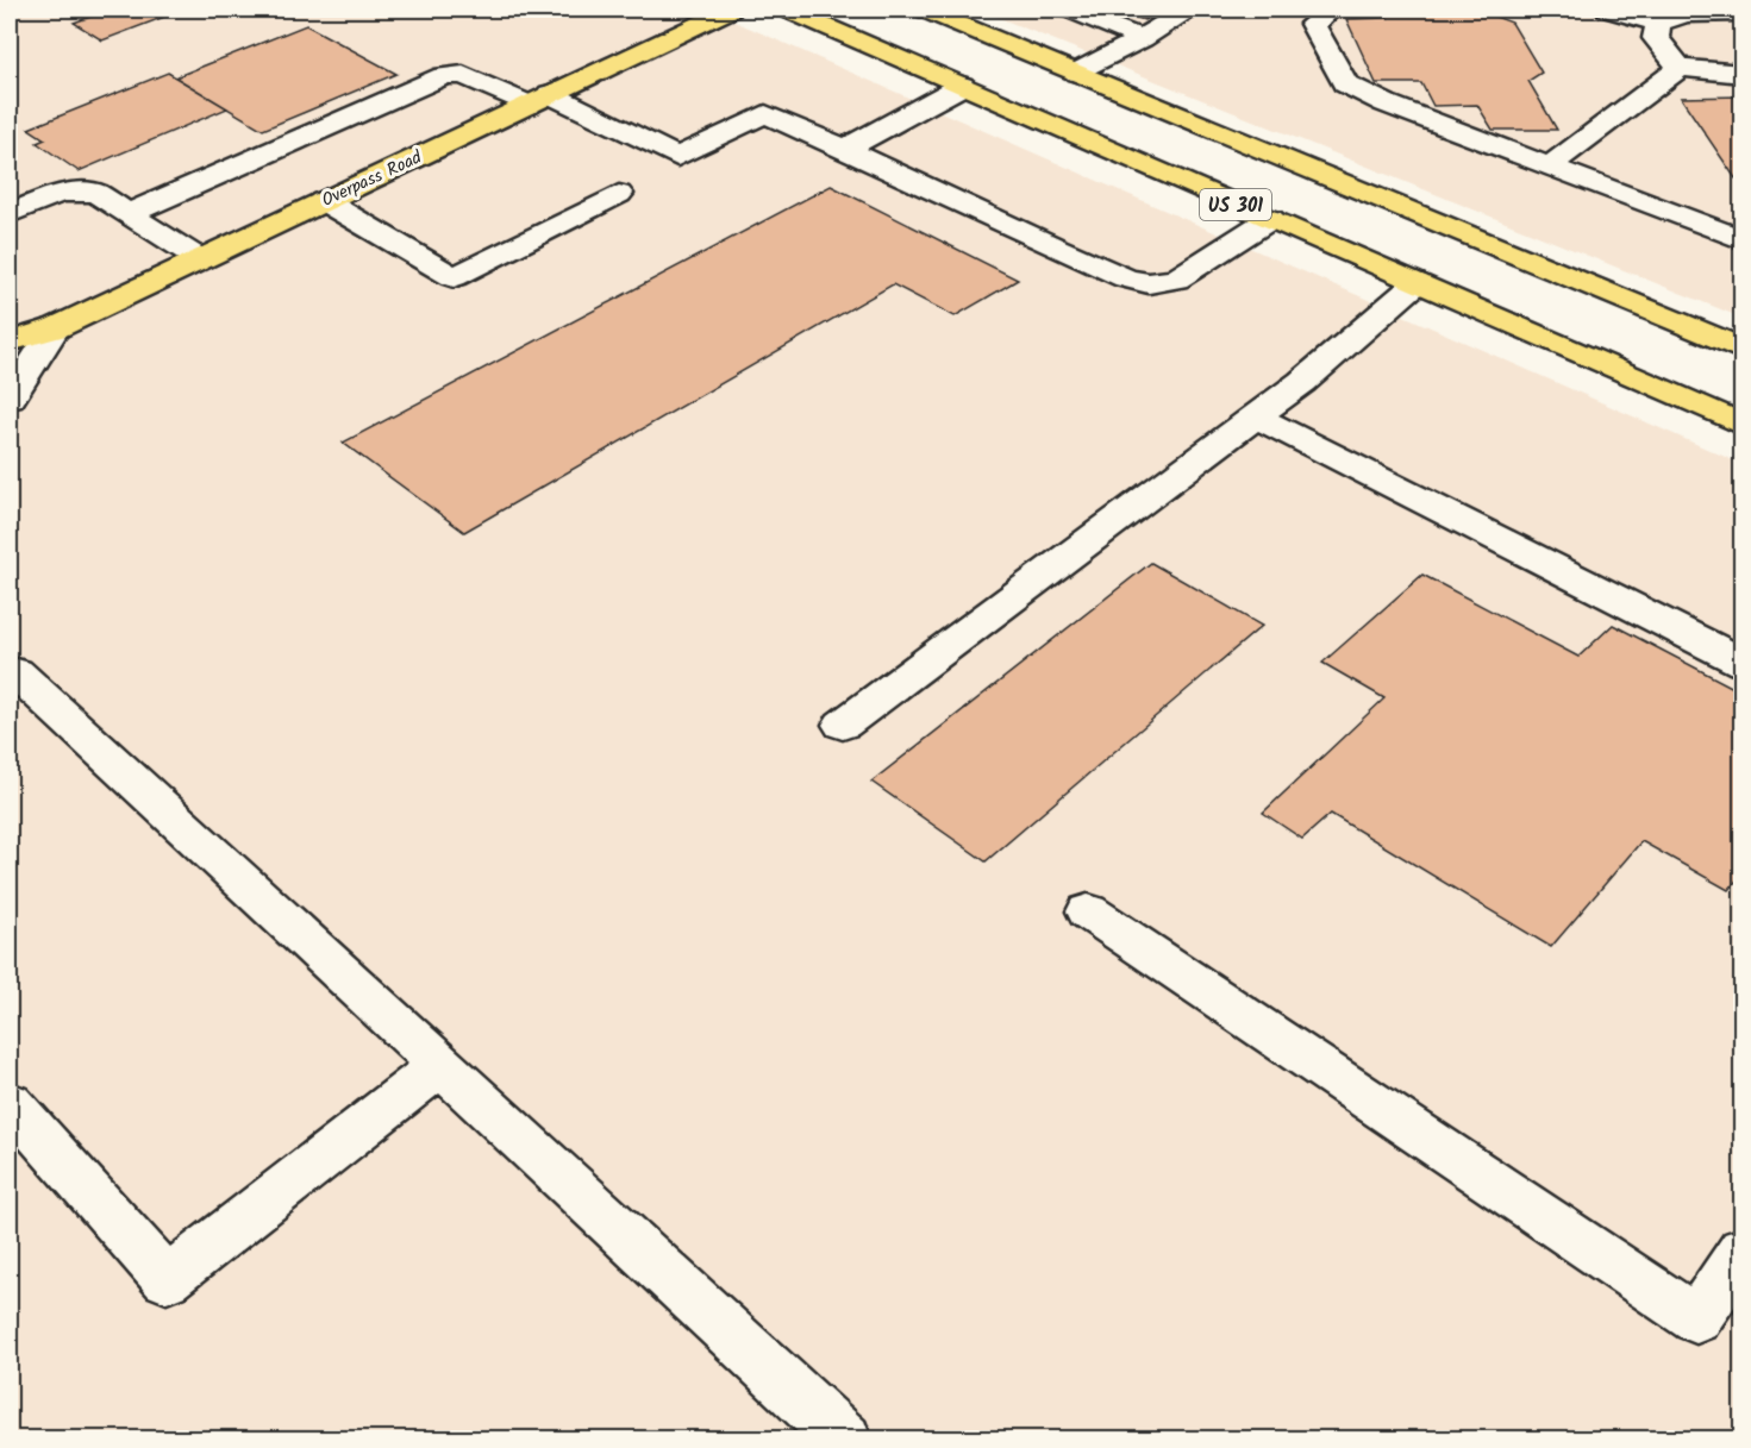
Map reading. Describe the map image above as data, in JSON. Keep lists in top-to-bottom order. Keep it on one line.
{"streets":{"main road":["Overpass Road","US 301"]}}
